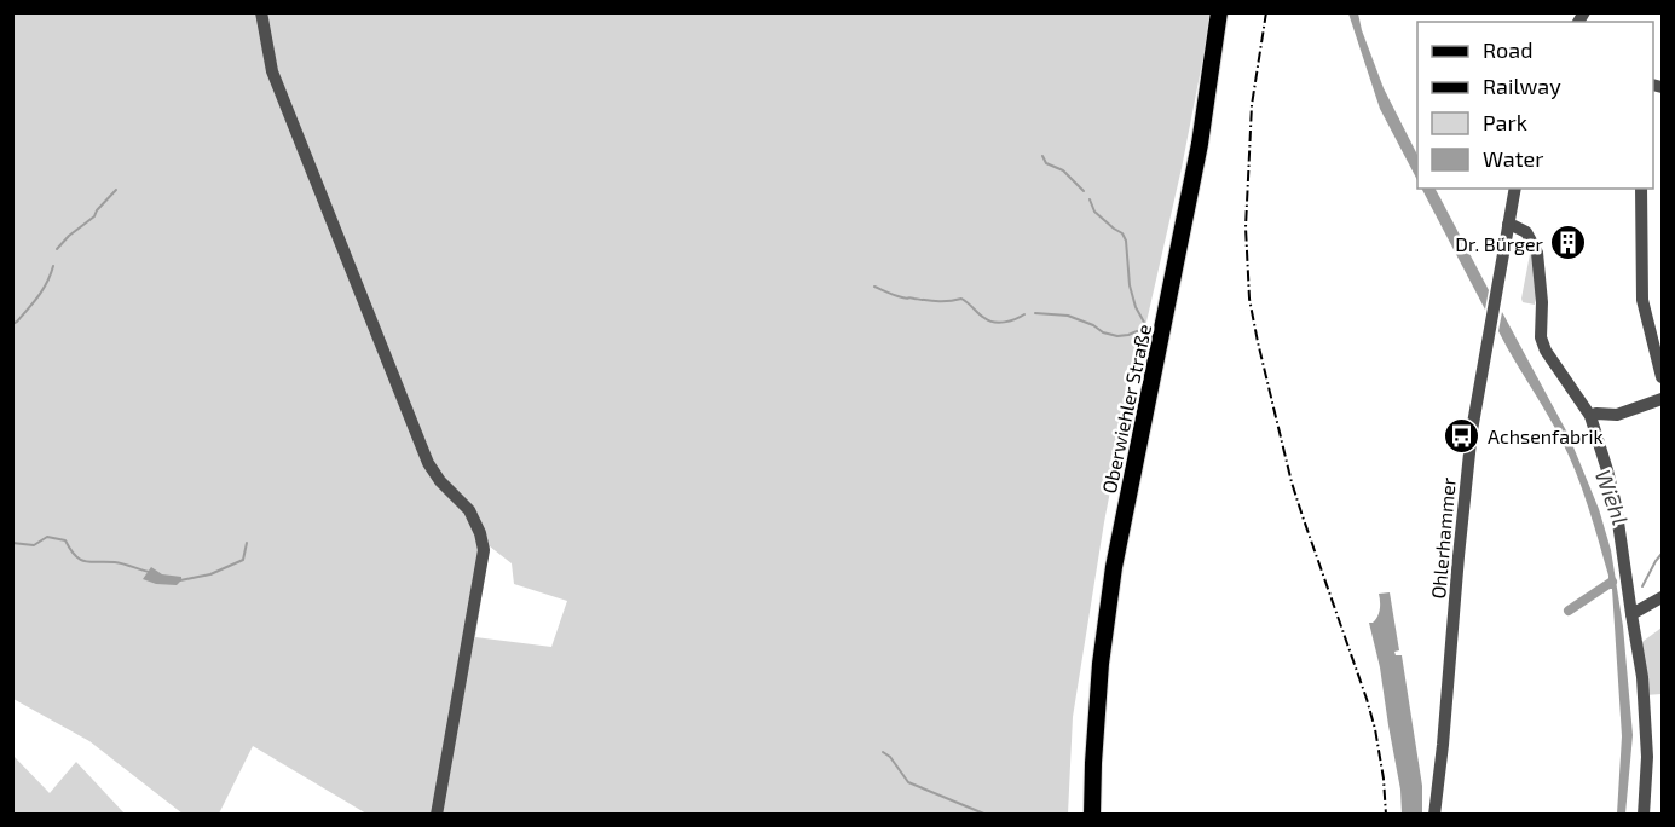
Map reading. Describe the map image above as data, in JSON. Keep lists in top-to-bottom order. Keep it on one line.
{"streets":{"main road":["Oberwiehler Straße"],"street":["Ohlerhammer"]},"water":["Wiehl"],"places":{"building":["Dr. Bürger"],"bus stop":["Achsenfabrik"]},"legend":["Road","Railway","Park","Water"]}
